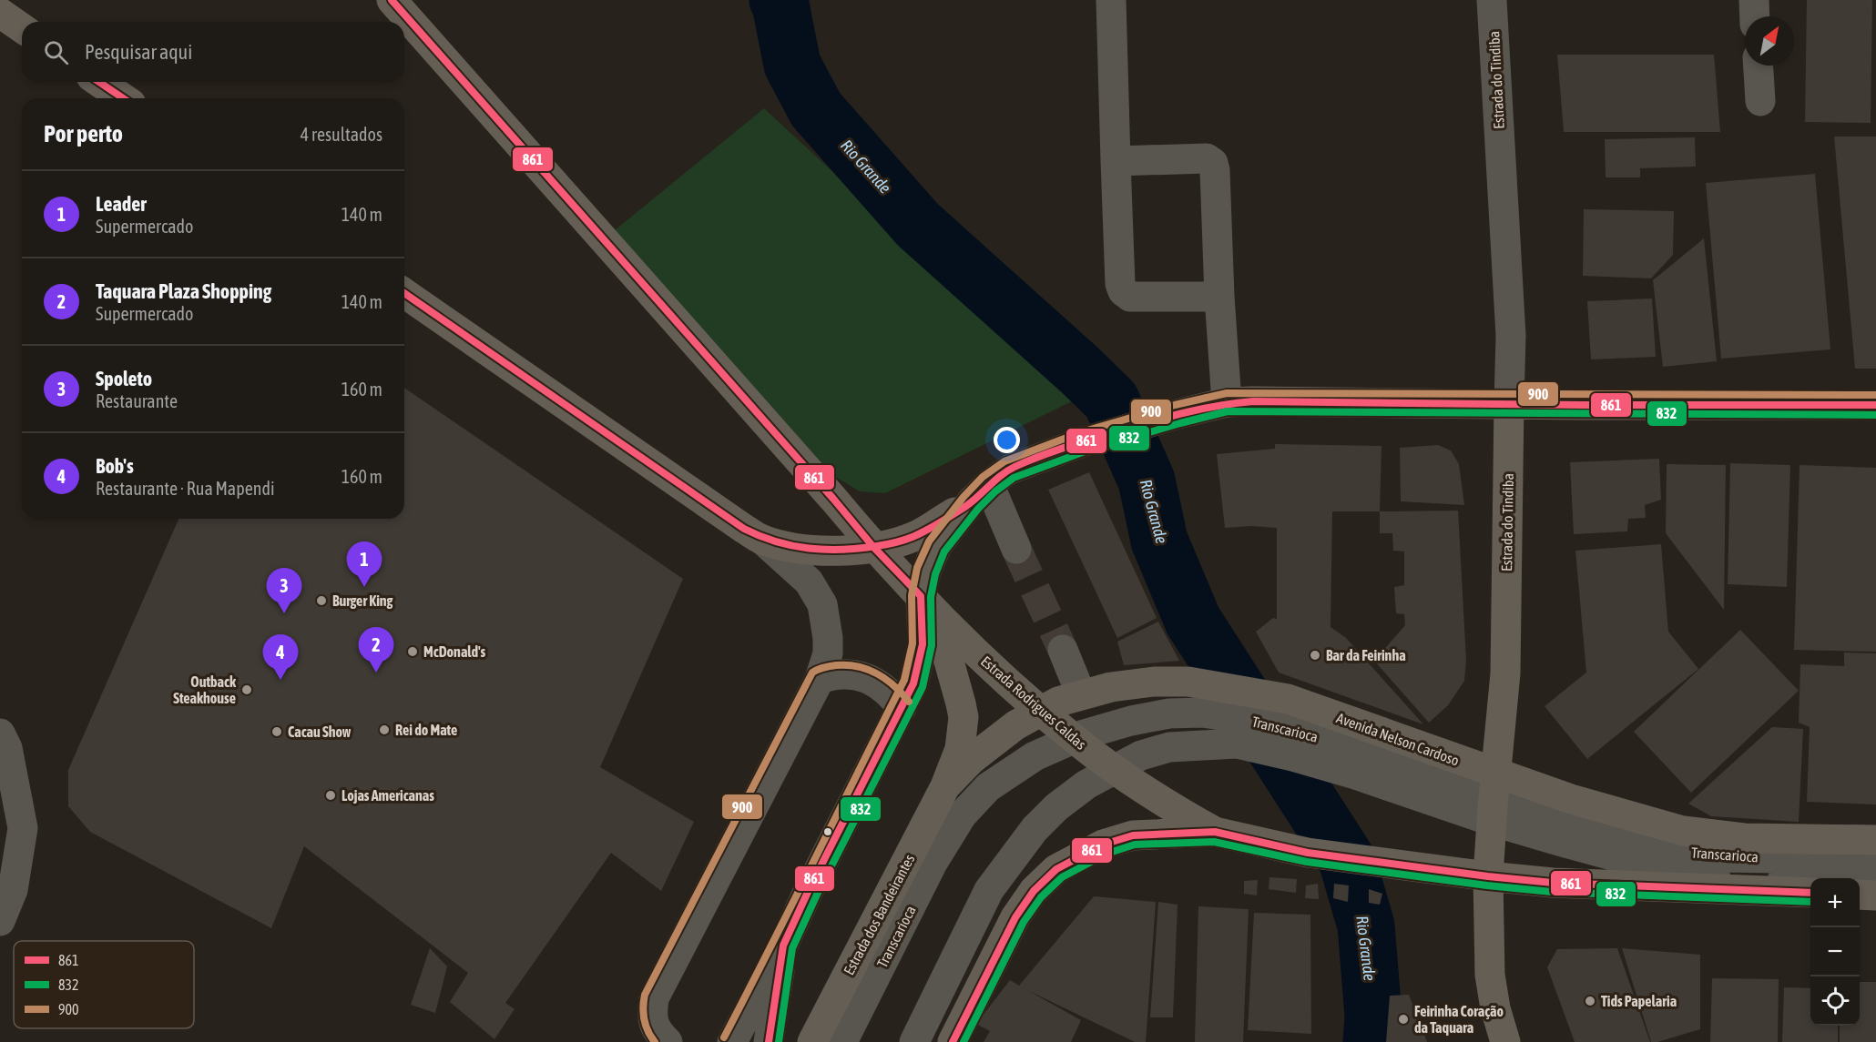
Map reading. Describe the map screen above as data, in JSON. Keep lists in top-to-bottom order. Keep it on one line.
{"streets":{"main road":["Estrada do Tindiba","Estrada Rodrigues Caldas","Avenida Nelson Cardoso","Estrada dos Bandeirantes"],"street":["Transcarioca"]},"crossings":[["Estrada do Tindiba","Transcarioca"],["Estrada do Tindiba","Avenida Nelson Cardoso"],["Estrada Rodrigues Caldas","Transcarioca"],["Estrada Rodrigues Caldas","Avenida Nelson Cardoso"],["Transcarioca","Avenida Nelson Cardoso"],["Avenida Nelson Cardoso","Estrada dos Bandeirantes"]],"water":["Rio Grande"],"places":["Burger King","McDonald's","Bar da Feirinha","Outback Steakhouse","Rei do Mate","Cacau Show","Lojas Americanas","Tids Papelaria","Feirinha Coração da Taquara"],"lines":["transit line 861","transit line 900","transit line 832"],"legend":["861","832","900"],"north":"top right","page":{"search":"Pesquisar aqui","heading":["Por perto","4 resultados"],"list":[{"mark":"1","name":"Leader","note":"Supermercado","value":"140 m"},{"mark":"2","name":"Taquara Plaza Shopping","note":"Supermercado","value":"140 m"},{"mark":"3","name":"Spoleto","note":"Restaurante","value":"160 m"},{"mark":"4","name":"Bob's","note":"Restaurante · Rua Mapendi","value":"160 m"}],"pins":["1","3","2","4"],"map_buttons":["+","−"]}}
